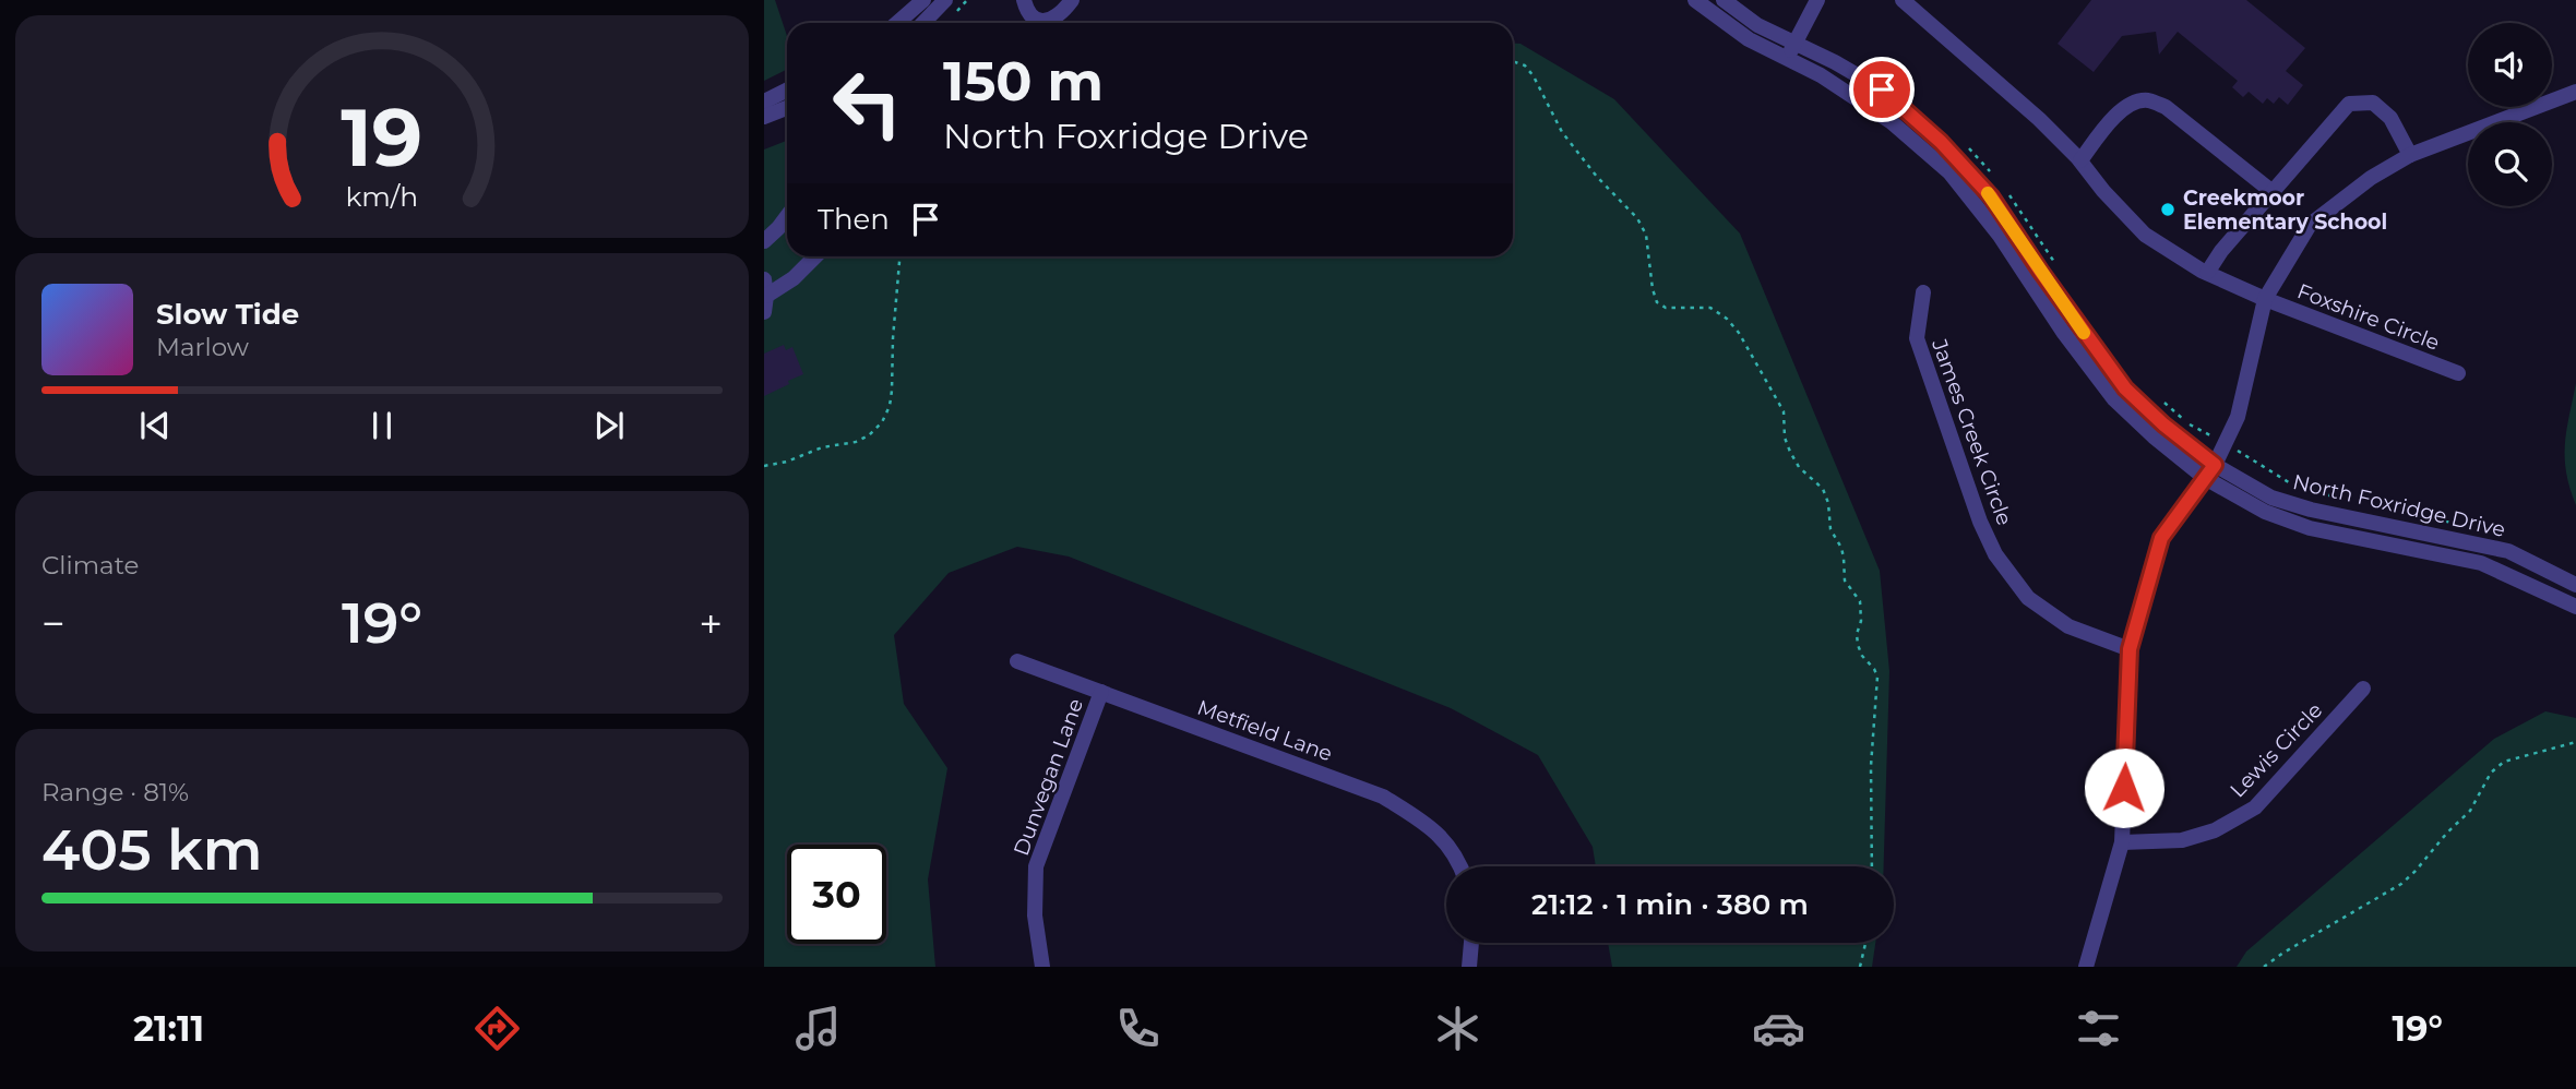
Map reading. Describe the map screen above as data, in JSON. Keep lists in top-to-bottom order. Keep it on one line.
{"streets":{"street":["Foxshire Circle","James Creek Circle","North Foxridge Drive","Metfield Lane","Lewis Circle","Dunvegan Lane"]},"crossings":[["Metfield Lane","Dunvegan Lane"]],"places":["Creekmoor Elementary School"],"page":{"turn":["150 m","North Foxridge Drive"],"then":"Then","song":["Slow Tide","Marlow"],"tile":["Climate",["Range · 81%","405 km"]],"heat":["−","19°","+"],"limit":"30","trip":"21:12 · 1 min · 380 m","tabs":["21:11","19°"],"gauge":["19","km/h"]}}
